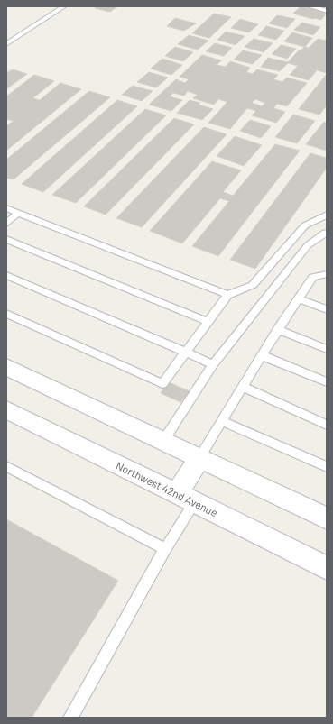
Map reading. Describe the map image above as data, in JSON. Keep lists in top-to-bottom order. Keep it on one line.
{"streets":{"main road":["Northwest 42nd Avenue"]}}
